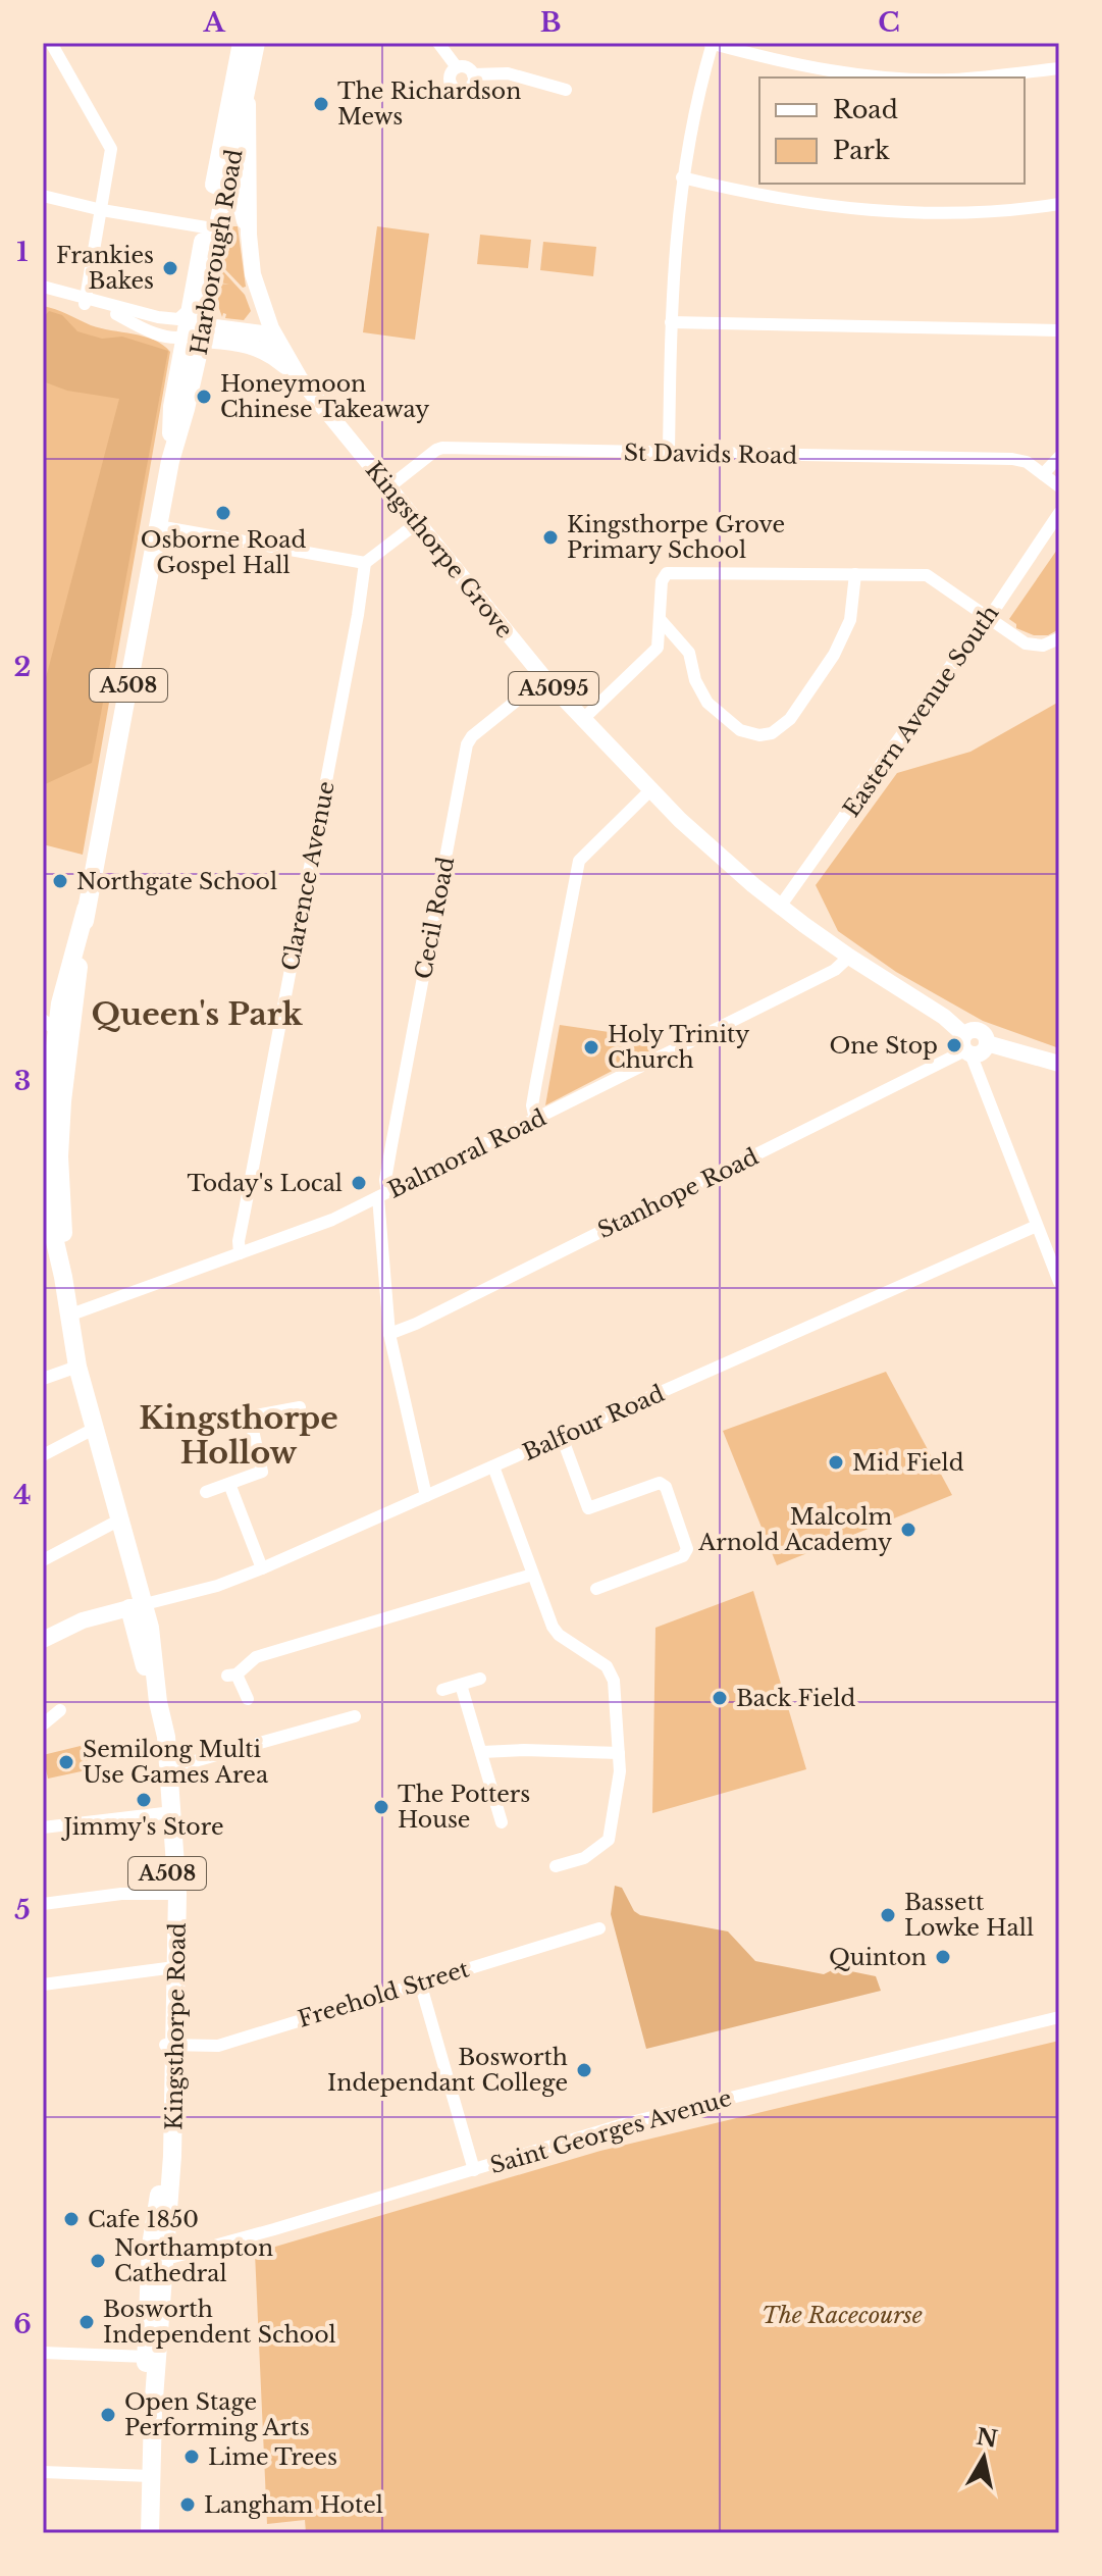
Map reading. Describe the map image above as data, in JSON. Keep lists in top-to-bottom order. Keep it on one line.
{"streets":{"highway":["Harborough Road","A508","Kingsthorpe Road"],"main road":["Kingsthorpe Grove","A5095"],"street":["St Davids Road","Eastern Avenue South","Clarence Avenue","Cecil Road","Balmoral Road","Stanhope Road","Balfour Road","Freehold Street","Saint Georges Avenue"]},"crossings":[["Harborough Road","Kingsthorpe Grove"],["Harborough Road","A508"],["Harborough Road","A5095"],["St Davids Road","Kingsthorpe Grove"],["Kingsthorpe Grove","A5095"],["Kingsthorpe Grove","Eastern Avenue South"],["Kingsthorpe Grove","Cecil Road"],["Kingsthorpe Grove","Balmoral Road"],["Kingsthorpe Grove","Stanhope Road"],["A508","Balmoral Road"],["A508","Balfour Road"],["A508","Freehold Street"],["A508","Kingsthorpe Road"],["A508","Saint Georges Avenue"],["Clarence Avenue","Balmoral Road"],["Cecil Road","Balmoral Road"],["Cecil Road","Stanhope Road"],["Cecil Road","Balfour Road"],["Balfour Road","Kingsthorpe Road"],["Freehold Street","Kingsthorpe Road"],["Kingsthorpe Road","Saint Georges Avenue"]],"districts":["Queen's Park","Kingsthorpe Hollow"],"parks":["The Racecourse"],"places":["The Richardson Mews","Frankies Bakes","Honeymoon Chinese Takeaway","Osborne Road Gospel Hall","Kingsthorpe Grove Primary School","Northgate School","One Stop","Holy Trinity Church","Today's Local","Mid Field","Malcolm Arnold Academy","Back Field","Semilong Multi Use Games Area","Jimmy's Store","The Potters House","Bassett Lowke Hall","Quinton","Bosworth Independant College","Cafe 1850","Northampton Cathedral","Bosworth Independent School","Open Stage Performing Arts","Lime Trees","Langham Hotel"],"legend":["Road","Park"],"north":"top","grid":{"columns":["A","B","C"],"rows":["1","2","3","4","5","6"]}}
